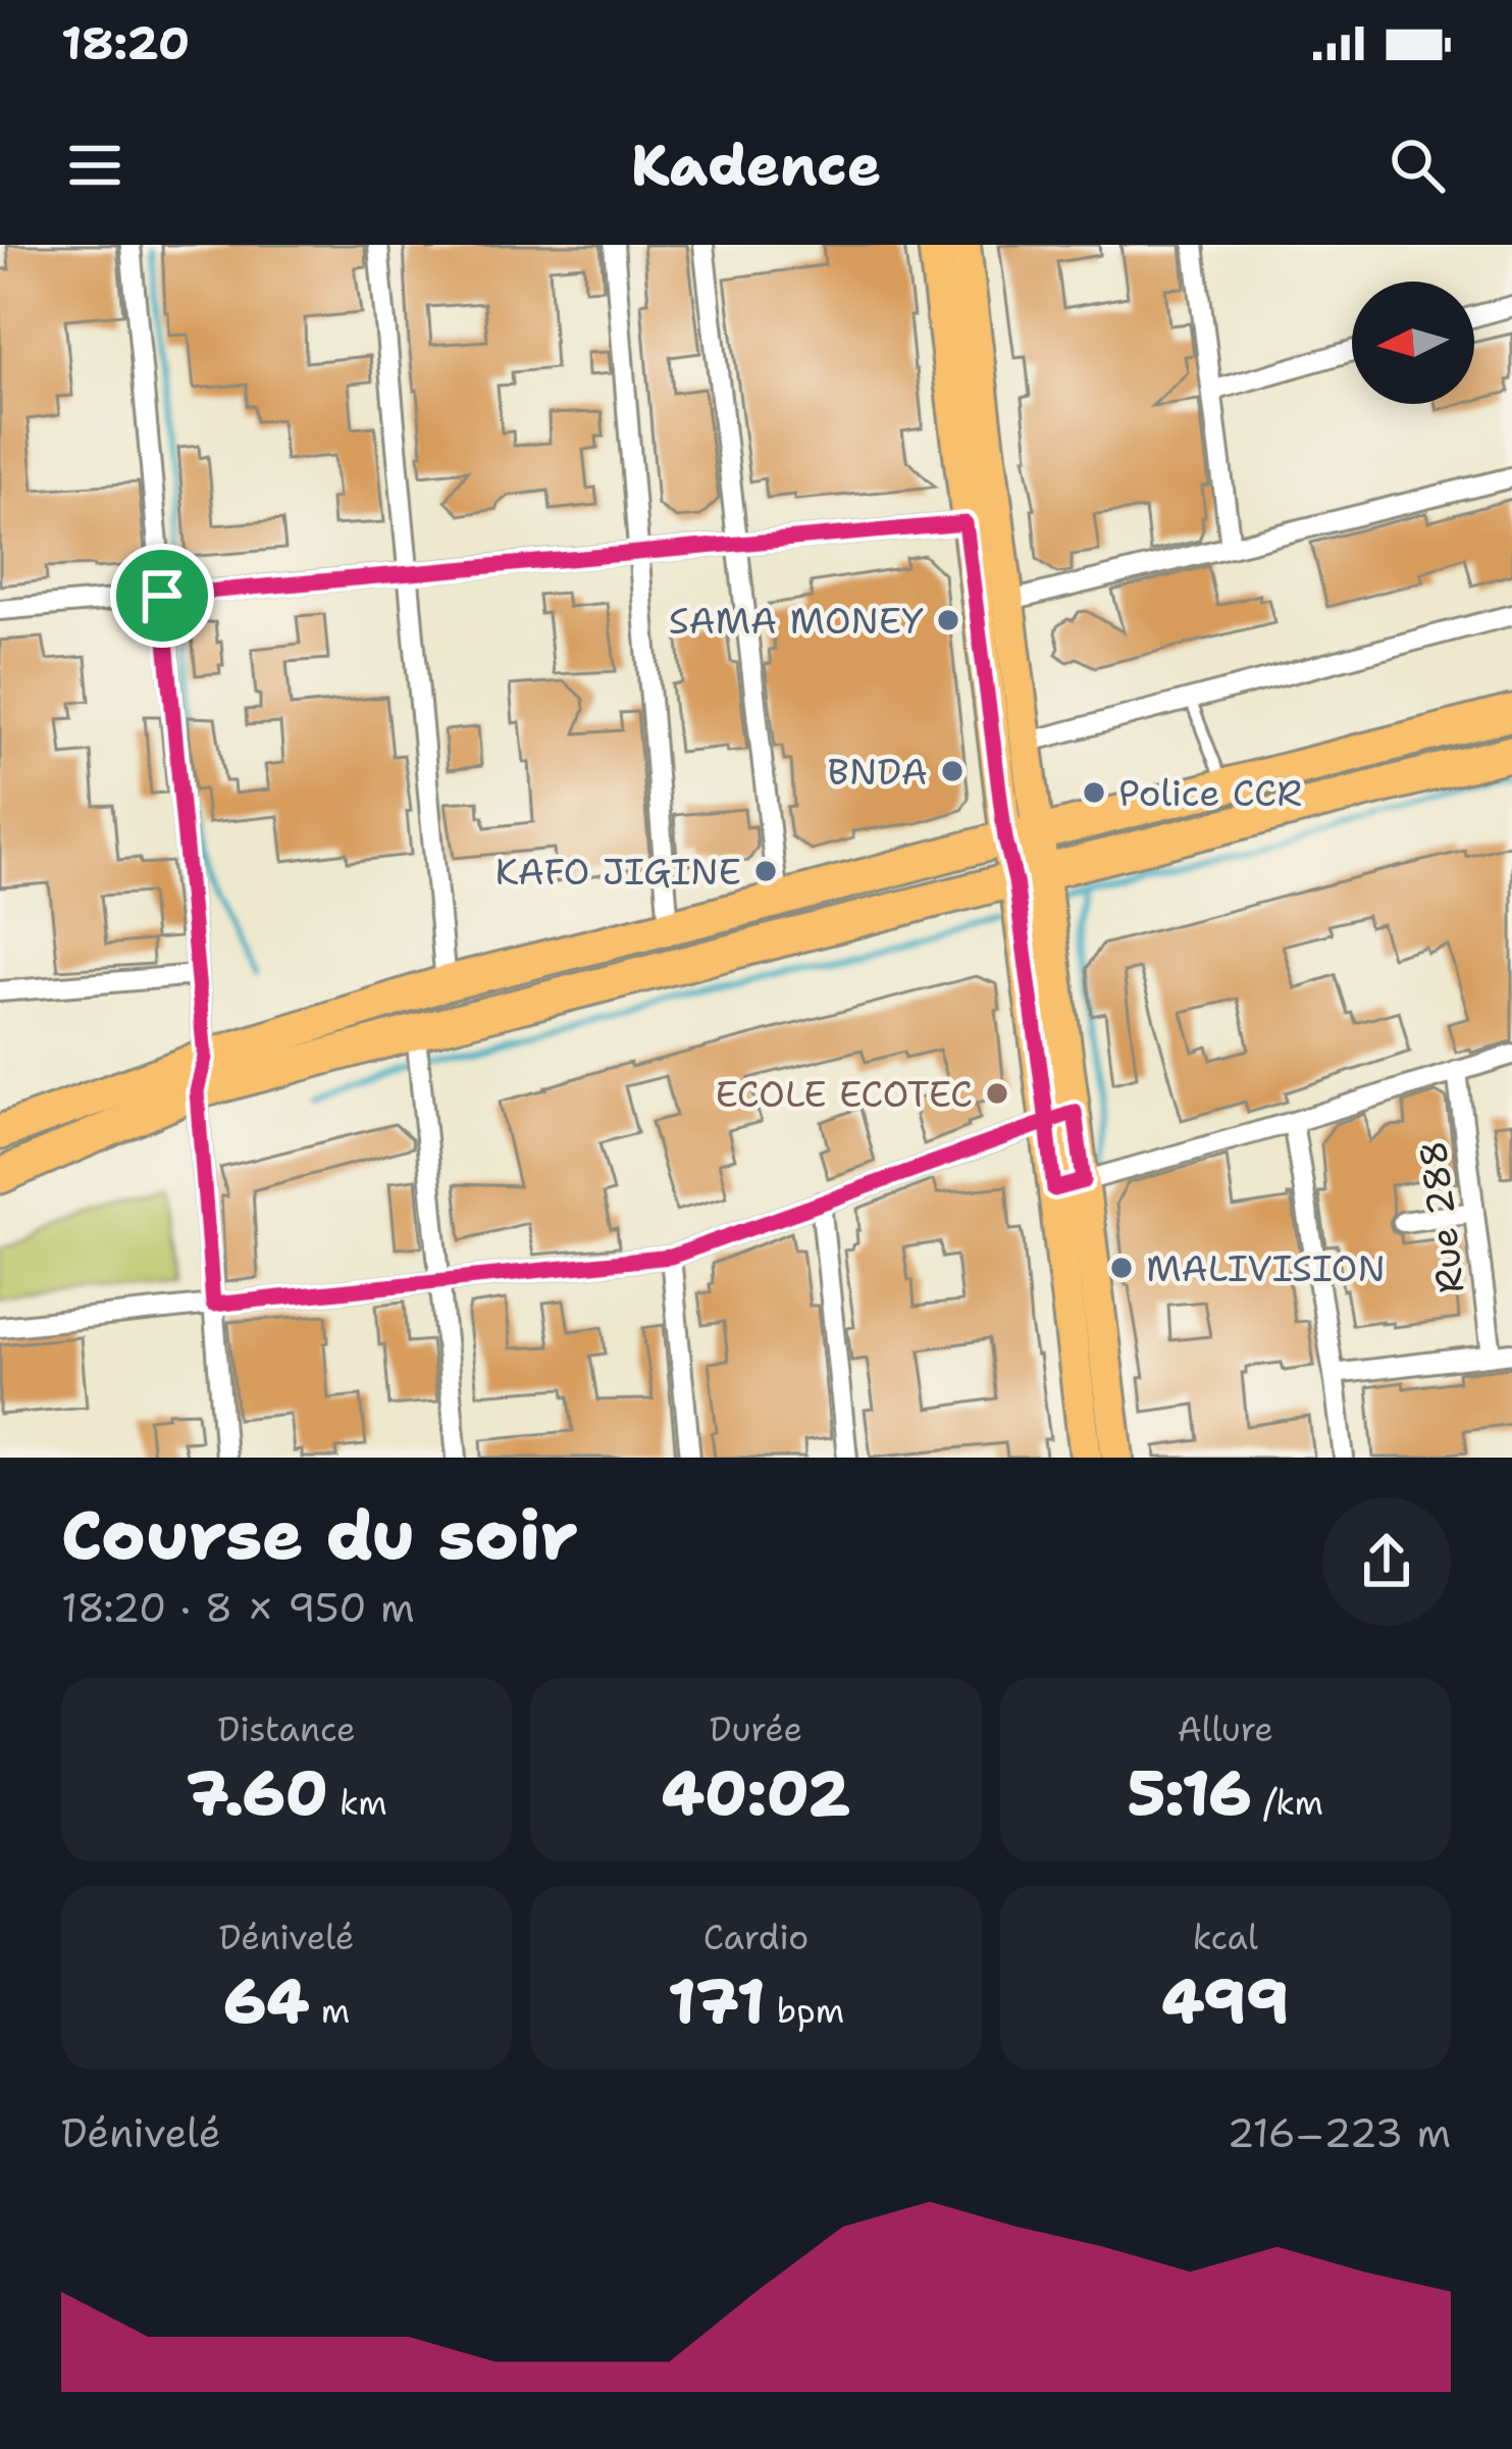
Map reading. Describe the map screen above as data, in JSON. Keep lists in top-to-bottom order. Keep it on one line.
{"streets":{"street":["Rue 288"]},"places":["SAMA MONEY","BNDA","Police CCR","KAFO JIGINE","ECOLE ECOTEC","MALIVISION"],"north":"left","page":{"status":"18:20","header":"Kadence","heading":["Course du soir","18:20 · 8 × 950 m"],"stats":[["Distance","7.60 km"],["Durée","40:02"],["Allure","5:16 /km"],["Dénivelé","64 m"],["Cardio","171 bpm"],["kcal","499"]],"chart":["Dénivelé","216–223 m"]}}
